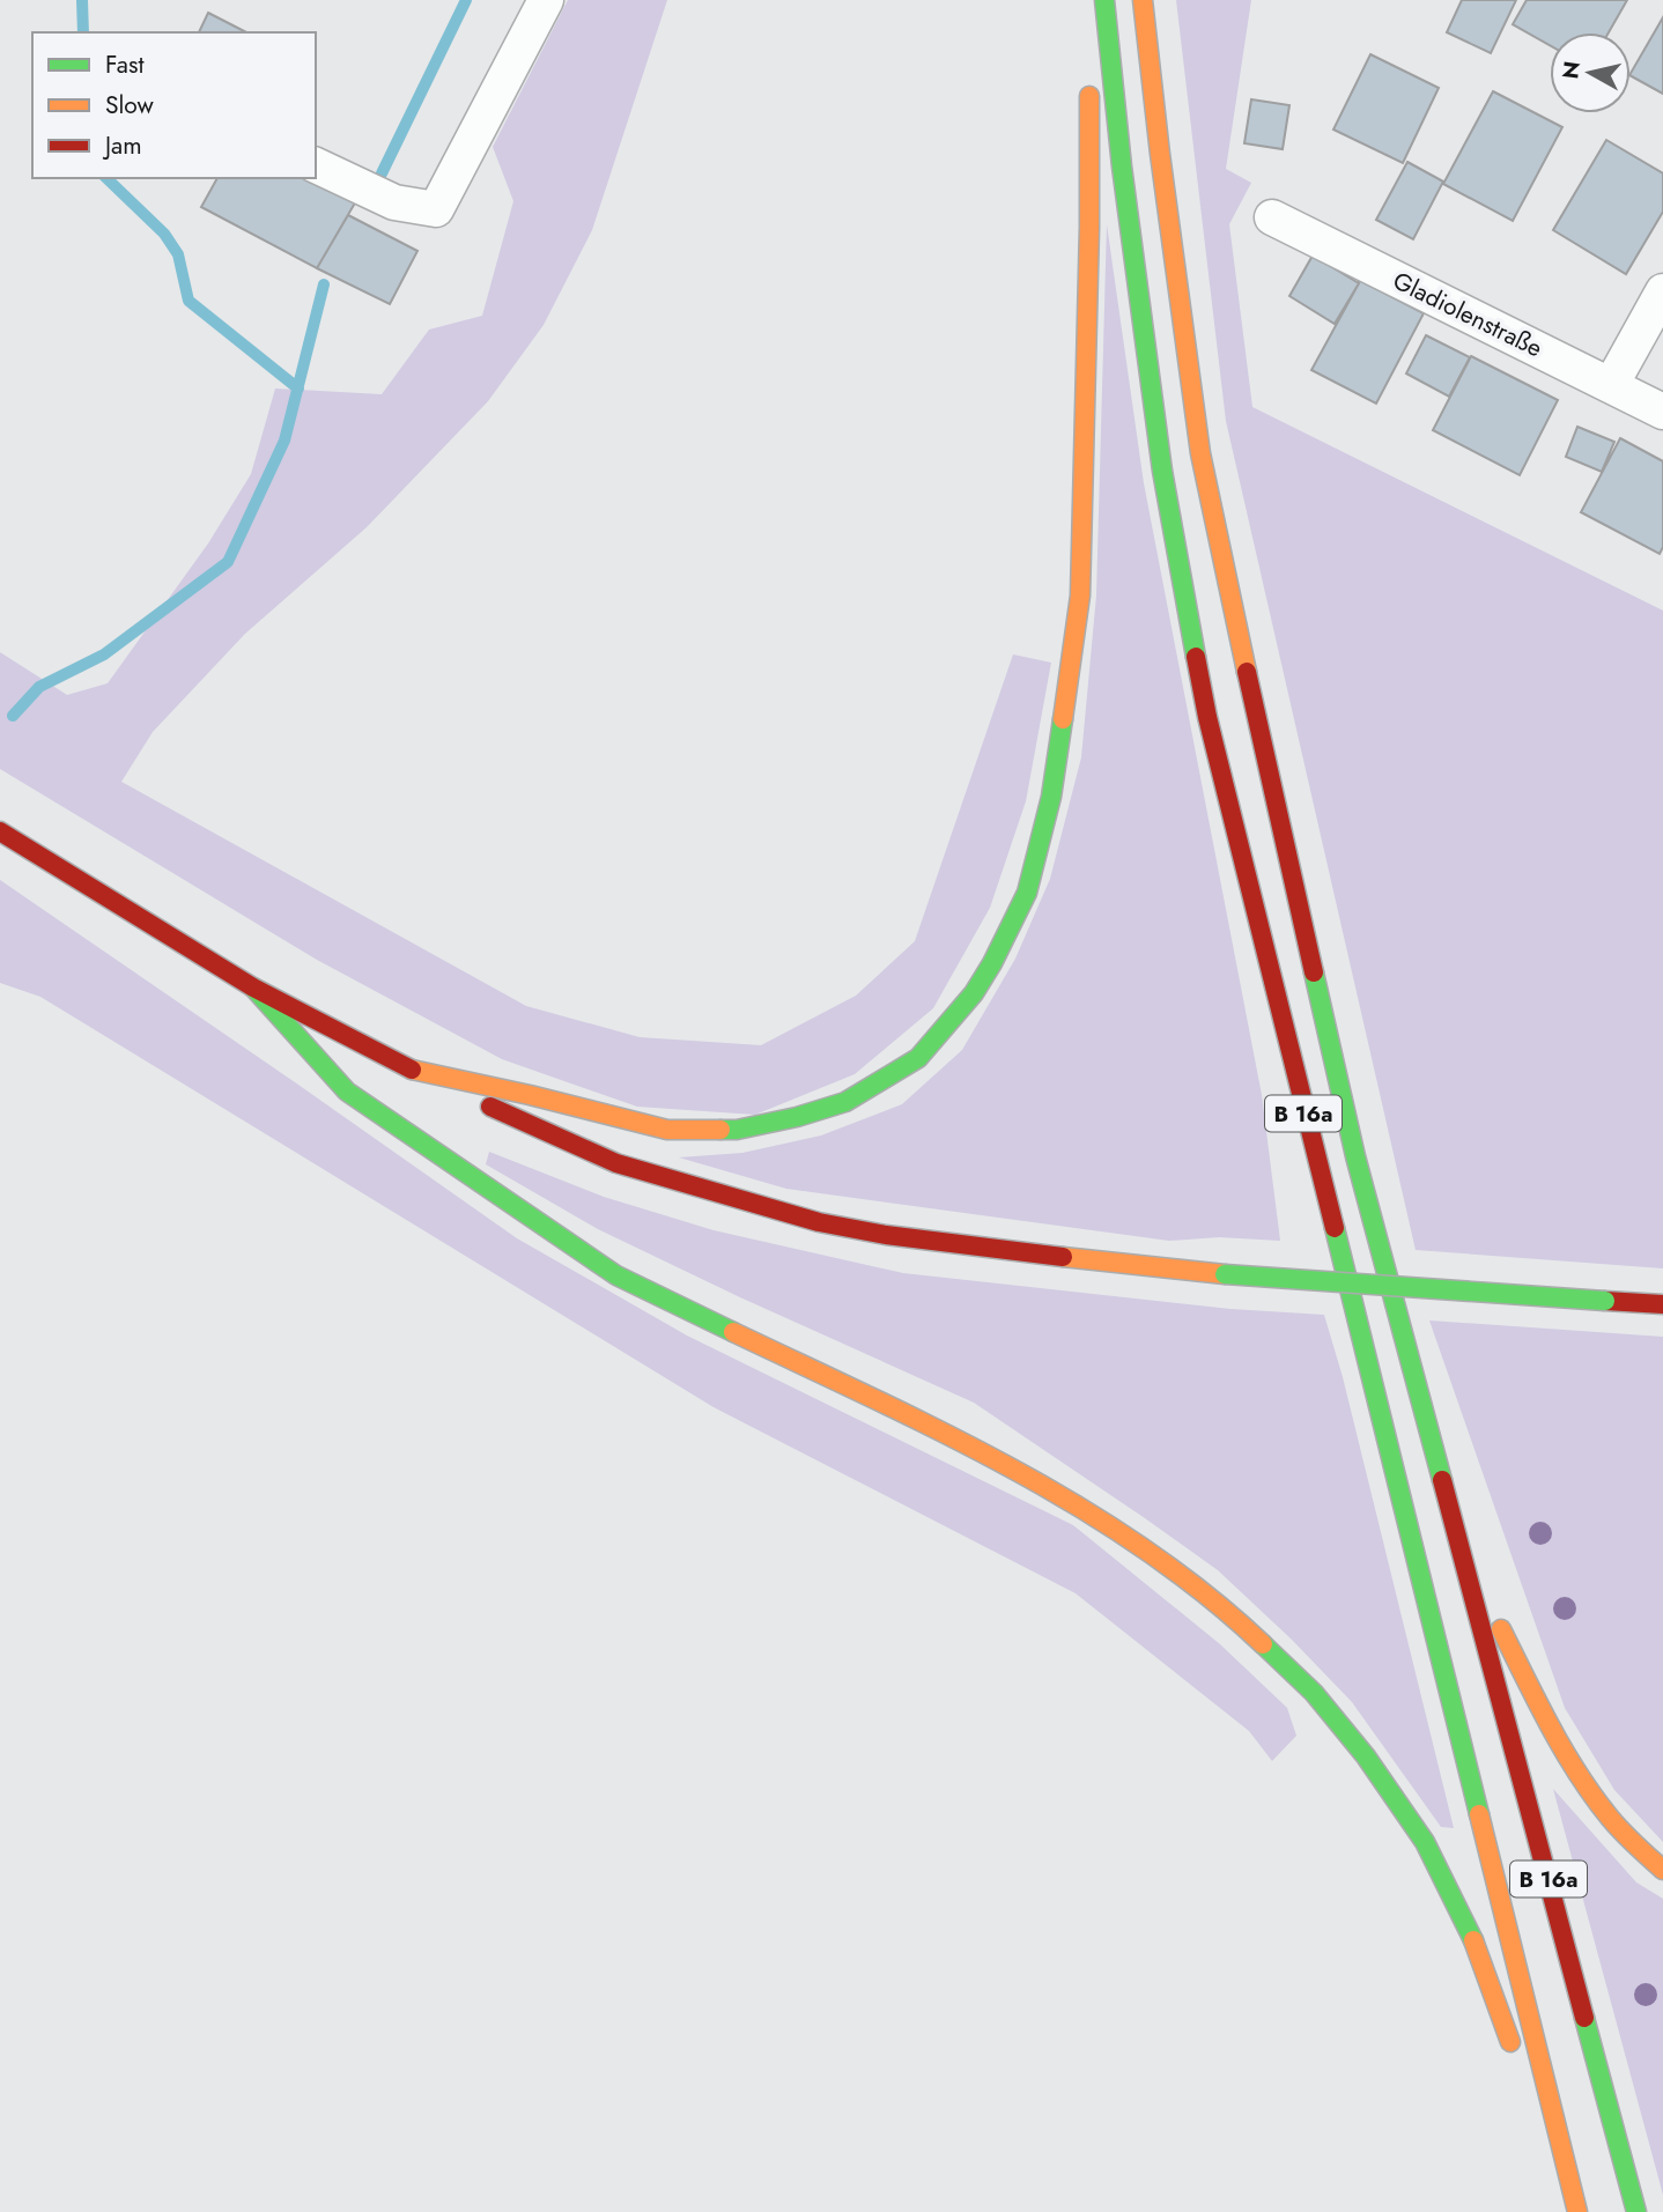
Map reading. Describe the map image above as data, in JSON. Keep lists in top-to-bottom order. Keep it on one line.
{"streets":{"main road":["B 16a"],"street":["Gladiolenstraße"]},"legend":["Fast","Slow","Jam"],"north":"left"}
